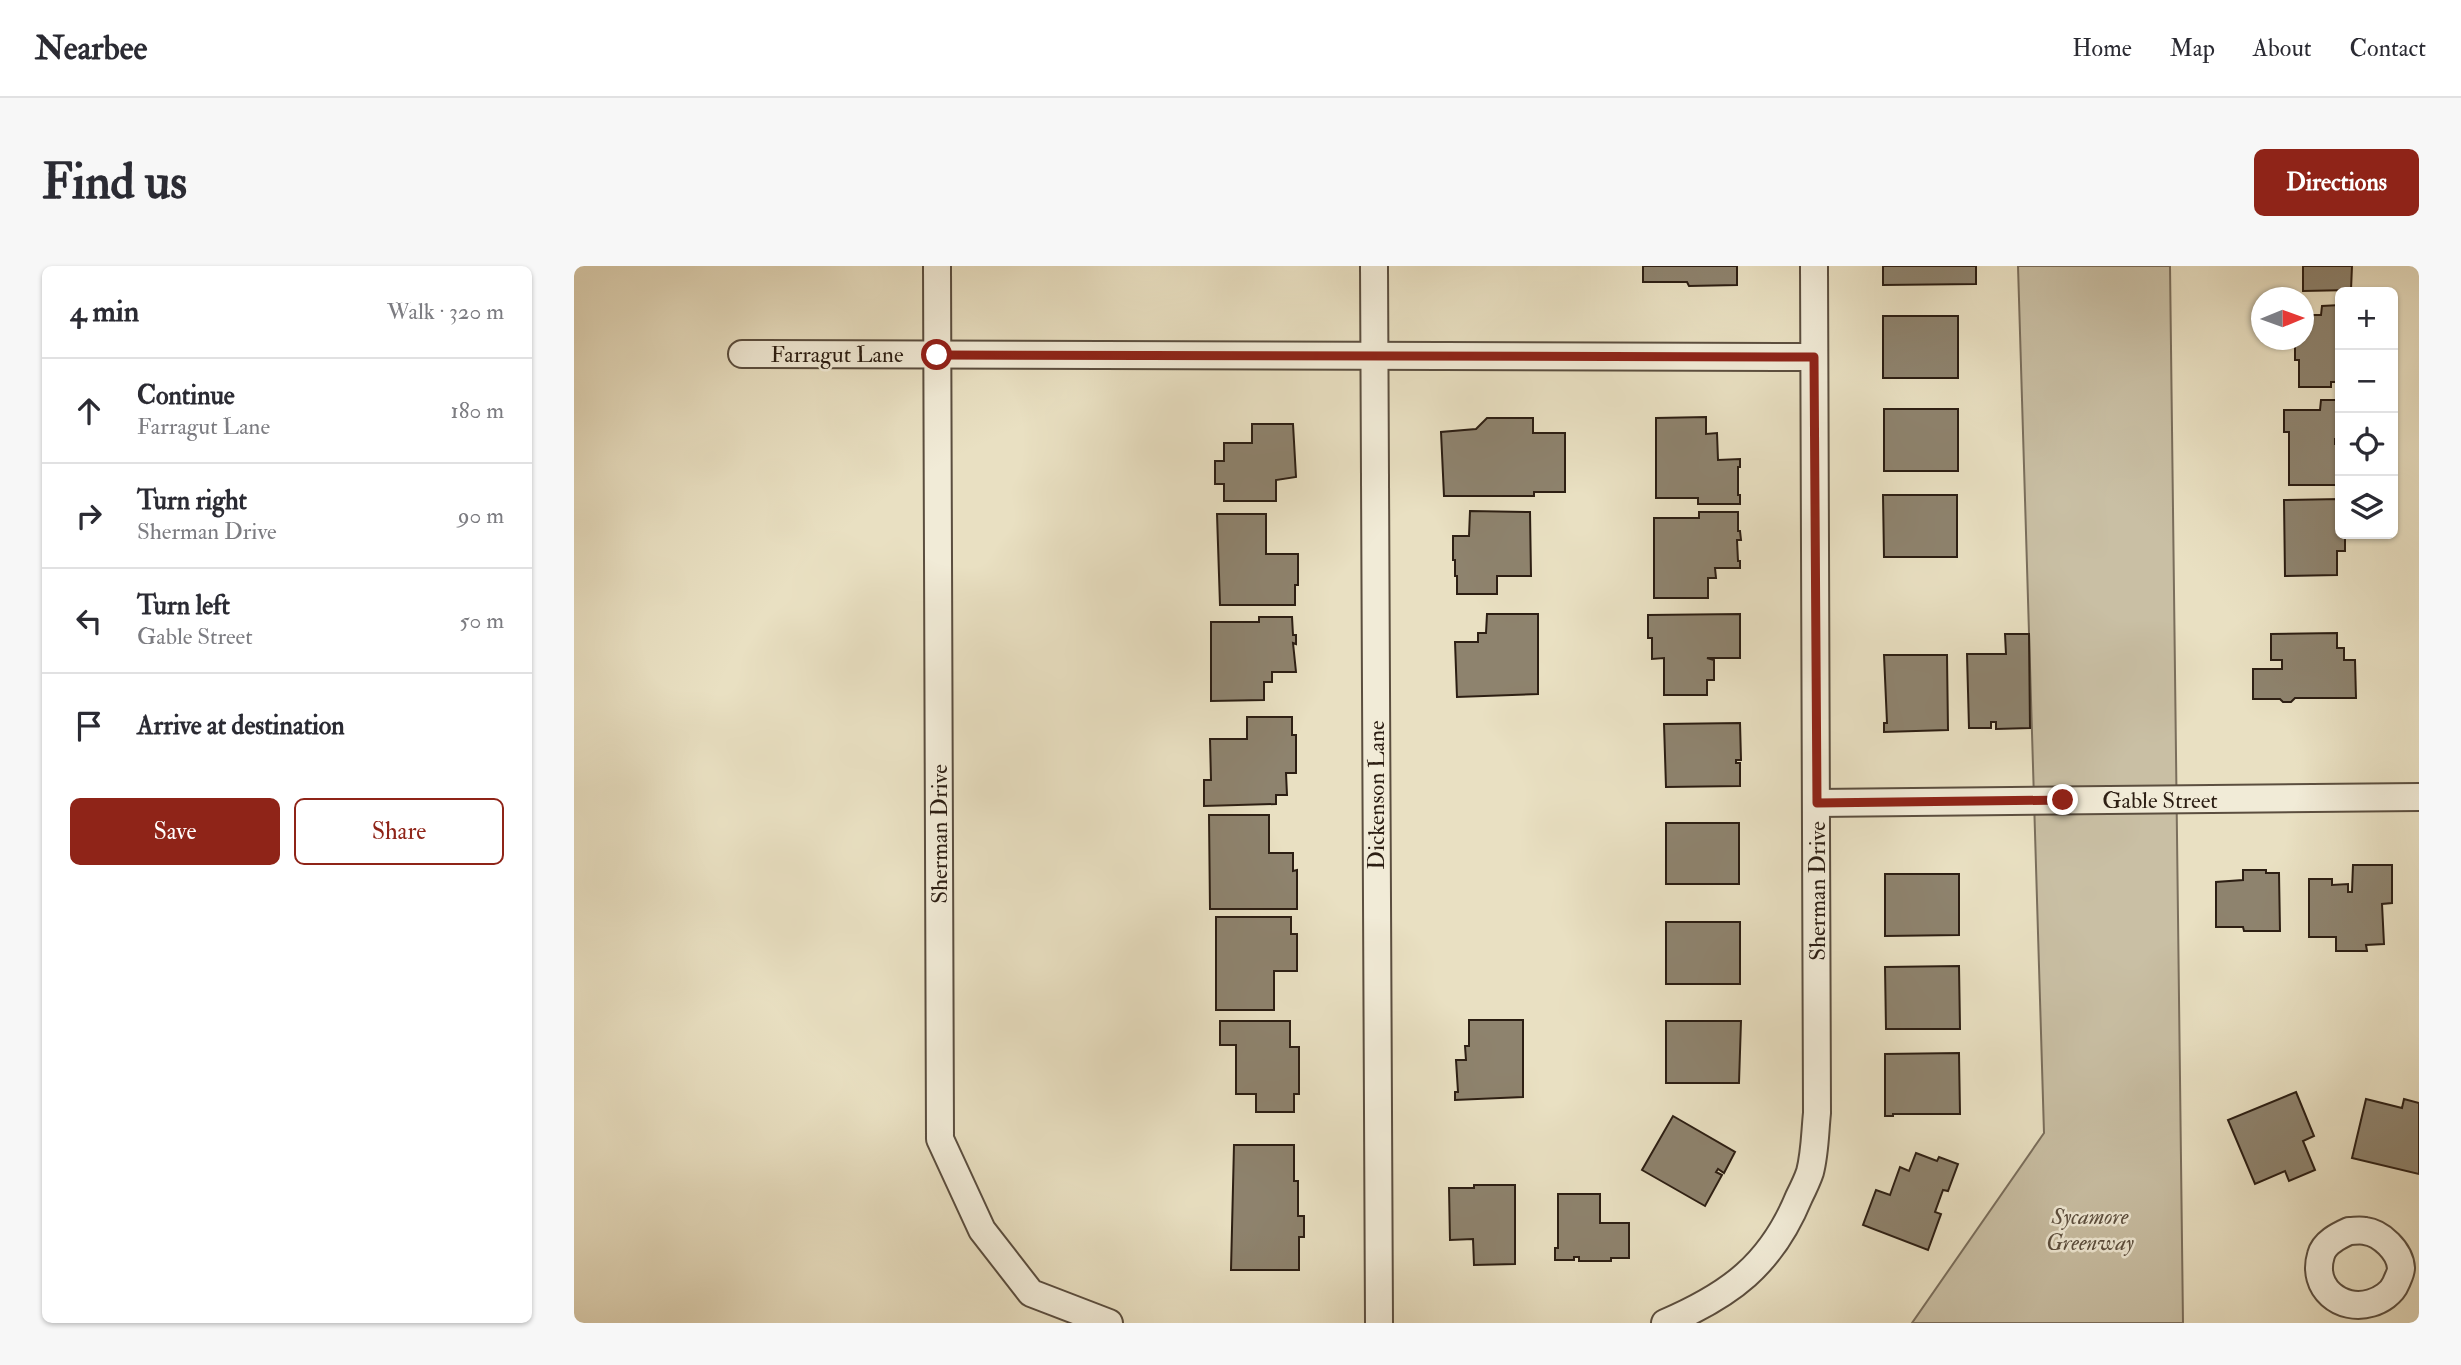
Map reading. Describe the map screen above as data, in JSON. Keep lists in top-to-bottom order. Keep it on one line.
{"streets":{"street":["Farragut Lane","Dickenson Lane","Gable Street","Sherman Drive"]},"crossings":[["Farragut Lane","Dickenson Lane"],["Farragut Lane","Sherman Drive"],["Gable Street","Sherman Drive"]],"parks":["Sycamore Greenway"],"north":"right","page":{"header":"Nearbee","nav":["Home","Map","About","Contact"],"buttons":["Directions",["Save","Share"]],"title":"Find us","heading":["4 min","Walk · 320 m"],"map_buttons":["+","−"],"list":[["Continue","Farragut Lane","180 m"],["Turn right","Sherman Drive","90 m"],["Turn left","Gable Street","50 m"],"Arrive at destination"]}}
